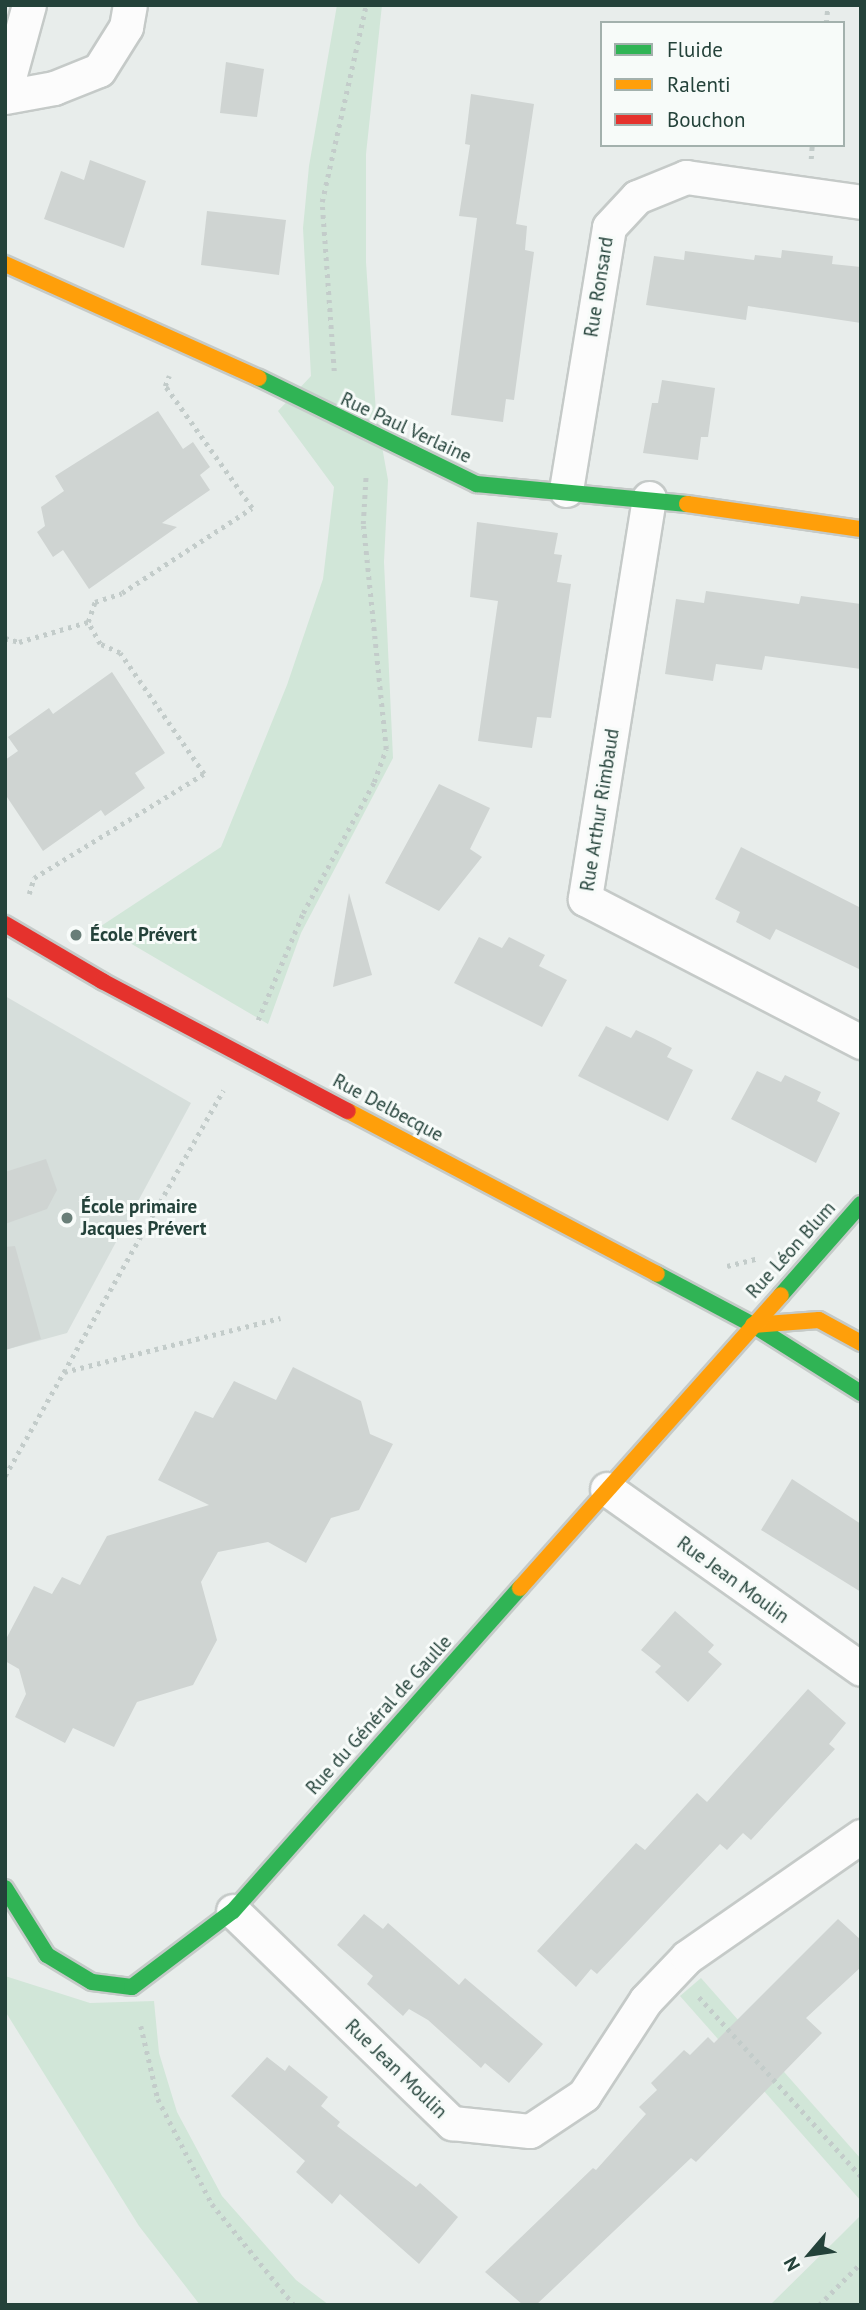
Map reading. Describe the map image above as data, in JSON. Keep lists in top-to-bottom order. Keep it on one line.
{"streets":{"street":["Rue Ronsard","Rue Paul Verlaine","Rue Arthur Rimbaud","Rue Delbecque","Rue Léon Blum","Rue Jean Moulin","Rue du Général de Gaulle"]},"crossings":[["Rue Ronsard","Rue Paul Verlaine"],["Rue Paul Verlaine","Rue Arthur Rimbaud"],["Rue Delbecque","Rue Léon Blum"],["Rue Delbecque","Rue du Général de Gaulle"],["Rue Léon Blum","Rue du Général de Gaulle"],["Rue Jean Moulin","Rue du Général de Gaulle"]],"places":["École Prévert","École primaire Jacques Prévert"],"legend":["Fluide","Ralenti","Bouchon"],"north":"bottom left"}
